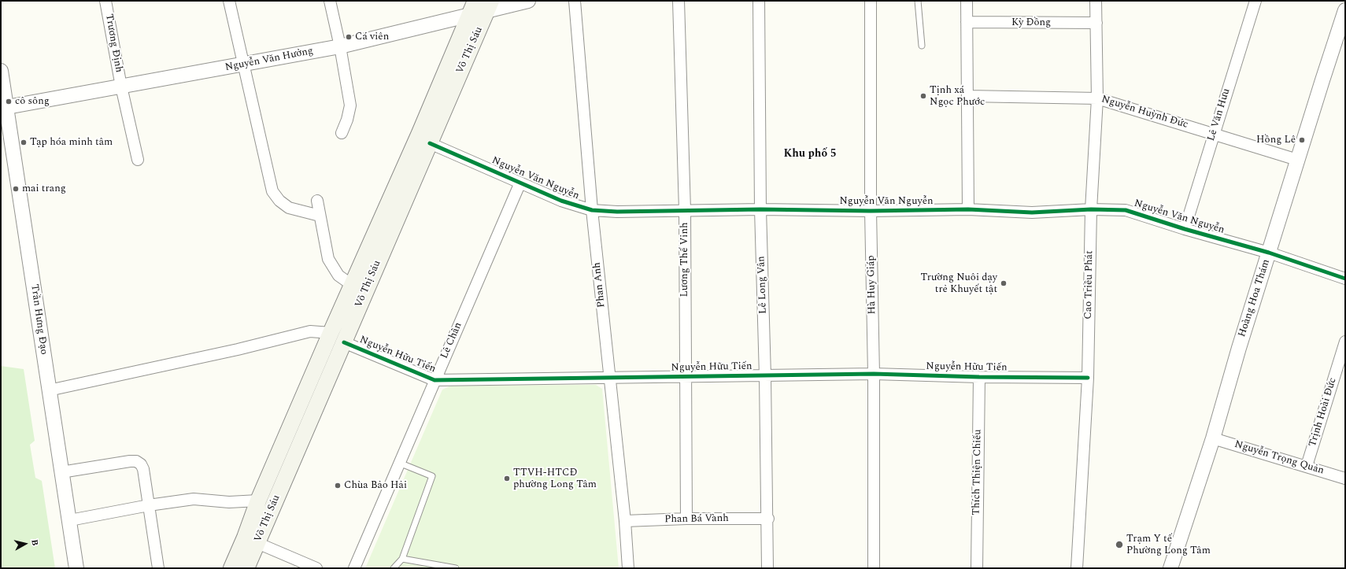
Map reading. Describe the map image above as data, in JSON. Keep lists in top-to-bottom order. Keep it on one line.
{"streets":{"main road":["Võ Thị Sáu"],"street":["Kỳ Đồng","Trương Định","Nguyễn Văn Hưởng","Nguyễn Huỳnh Đức","Lê Văn Hưu","Nguyễn Văn Nguyễn","Lương Thế Vinh","Phan Anh","Lê Long Vân","Hà Huy Giáp","Cao Triều Phát","Hoàng Hoa Thám","Trần Hưng Đạo","Lê Chân","Nguyễn Hữu Tiến","Trịnh Hoài Đức","Nguyễn Trọng Quản","Thích Thiện Chiếu","Phan Bá Vành"]},"crossings":[["Kỳ Đồng","Cao Triều Phát"],["Trương Định","Nguyễn Văn Hưởng"],["Võ Thị Sáu","Nguyễn Văn Hưởng"],["Võ Thị Sáu","Nguyễn Văn Nguyễn"],["Võ Thị Sáu","Nguyễn Hữu Tiến"],["Nguyễn Văn Hưởng","Trần Hưng Đạo"],["Nguyễn Huỳnh Đức","Lê Văn Hưu"],["Nguyễn Huỳnh Đức","Cao Triều Phát"],["Nguyễn Huỳnh Đức","Hoàng Hoa Thám"],["Lê Văn Hưu","Nguyễn Văn Nguyễn"],["Nguyễn Văn Nguyễn","Lương Thế Vinh"],["Nguyễn Văn Nguyễn","Phan Anh"],["Nguyễn Văn Nguyễn","Lê Long Vân"],["Nguyễn Văn Nguyễn","Hà Huy Giáp"],["Nguyễn Văn Nguyễn","Cao Triều Phát"],["Nguyễn Văn Nguyễn","Hoàng Hoa Thám"],["Nguyễn Văn Nguyễn","Lê Chân"],["Lương Thế Vinh","Nguyễn Hữu Tiến"],["Lương Thế Vinh","Phan Bá Vành"],["Phan Anh","Nguyễn Hữu Tiến"],["Phan Anh","Phan Bá Vành"],["Lê Long Vân","Nguyễn Hữu Tiến"],["Lê Long Vân","Phan Bá Vành"],["Hà Huy Giáp","Nguyễn Hữu Tiến"],["Cao Triều Phát","Nguyễn Hữu Tiến"],["Hoàng Hoa Thám","Nguyễn Trọng Quản"],["Lê Chân","Nguyễn Hữu Tiến"],["Nguyễn Hữu Tiến","Thích Thiện Chiếu"],["Trịnh Hoài Đức","Nguyễn Trọng Quản"]],"districts":["Khu phố 5"],"places":["Cá viên","Tịnh xá Ngọc Phước","cô sông","Hồng Lê","Tạp hóa minh tâm","mai trang","Trường Nuôi dạy trẻ Khuyết tật","TTVH-HTCĐ phường Long Tâm","Chùa Bảo Hải","Trạm Y tế Phường Long Tâm"],"north":"right"}
